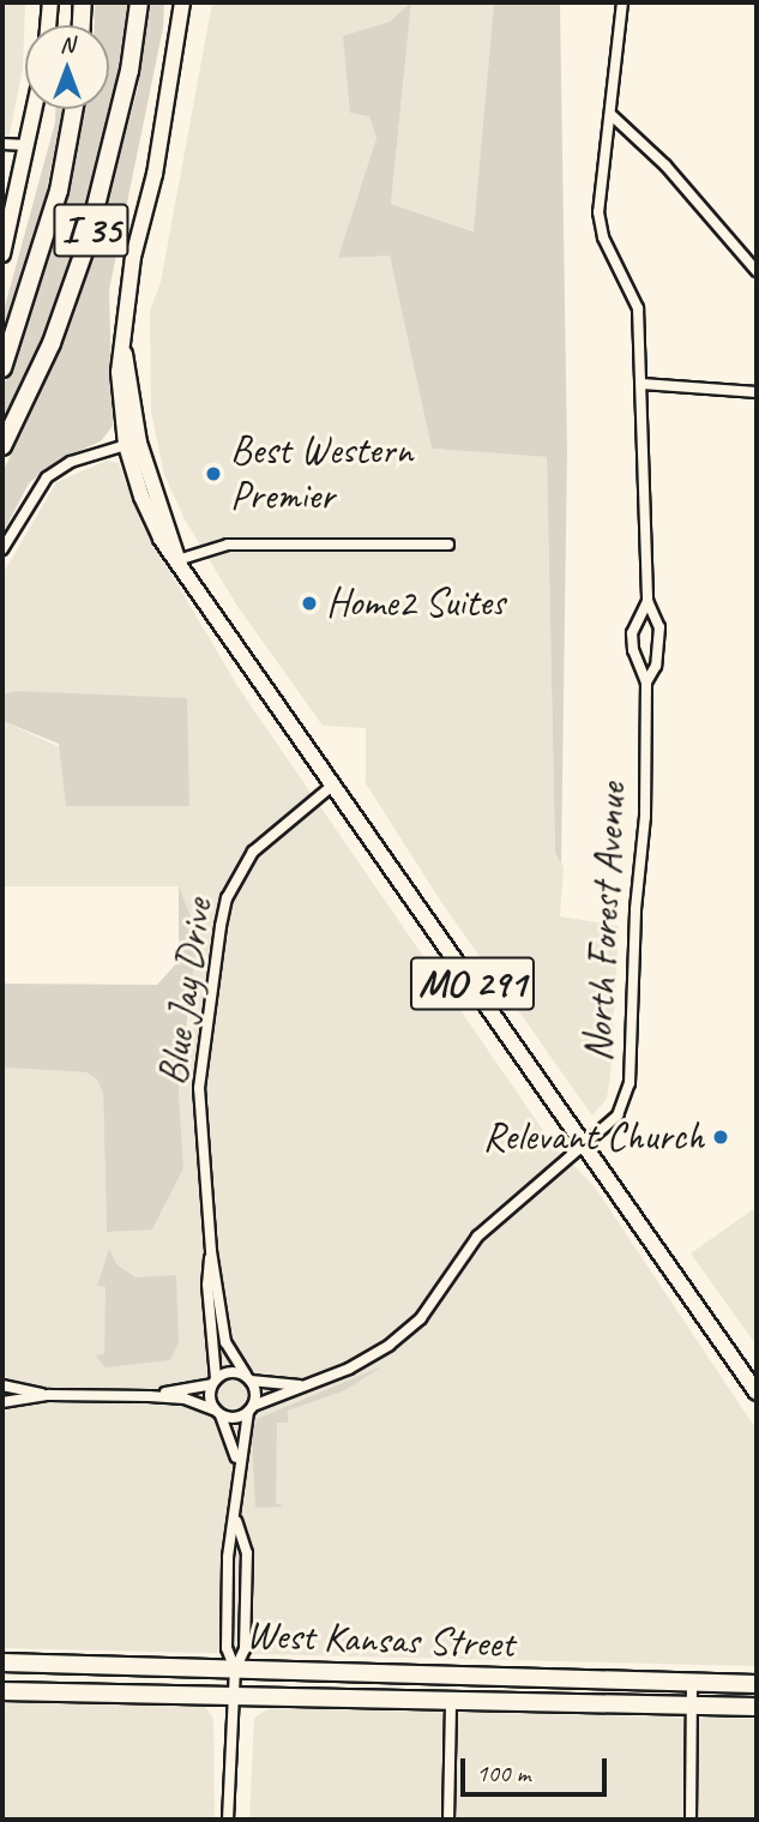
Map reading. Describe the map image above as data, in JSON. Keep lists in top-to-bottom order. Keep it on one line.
{"streets":{"highway":["I 35","West Kansas Street"],"main road":["MO 291"],"street":["North Forest Avenue","Blue Jay Drive"]},"crossings":[["North Forest Avenue","MO 291"],["North Forest Avenue","Blue Jay Drive"],["MO 291","Blue Jay Drive"]],"places":["Best Western Premier","Home2 Suites","Relevant Church"],"scale_bar":"100 m","north":"top"}
